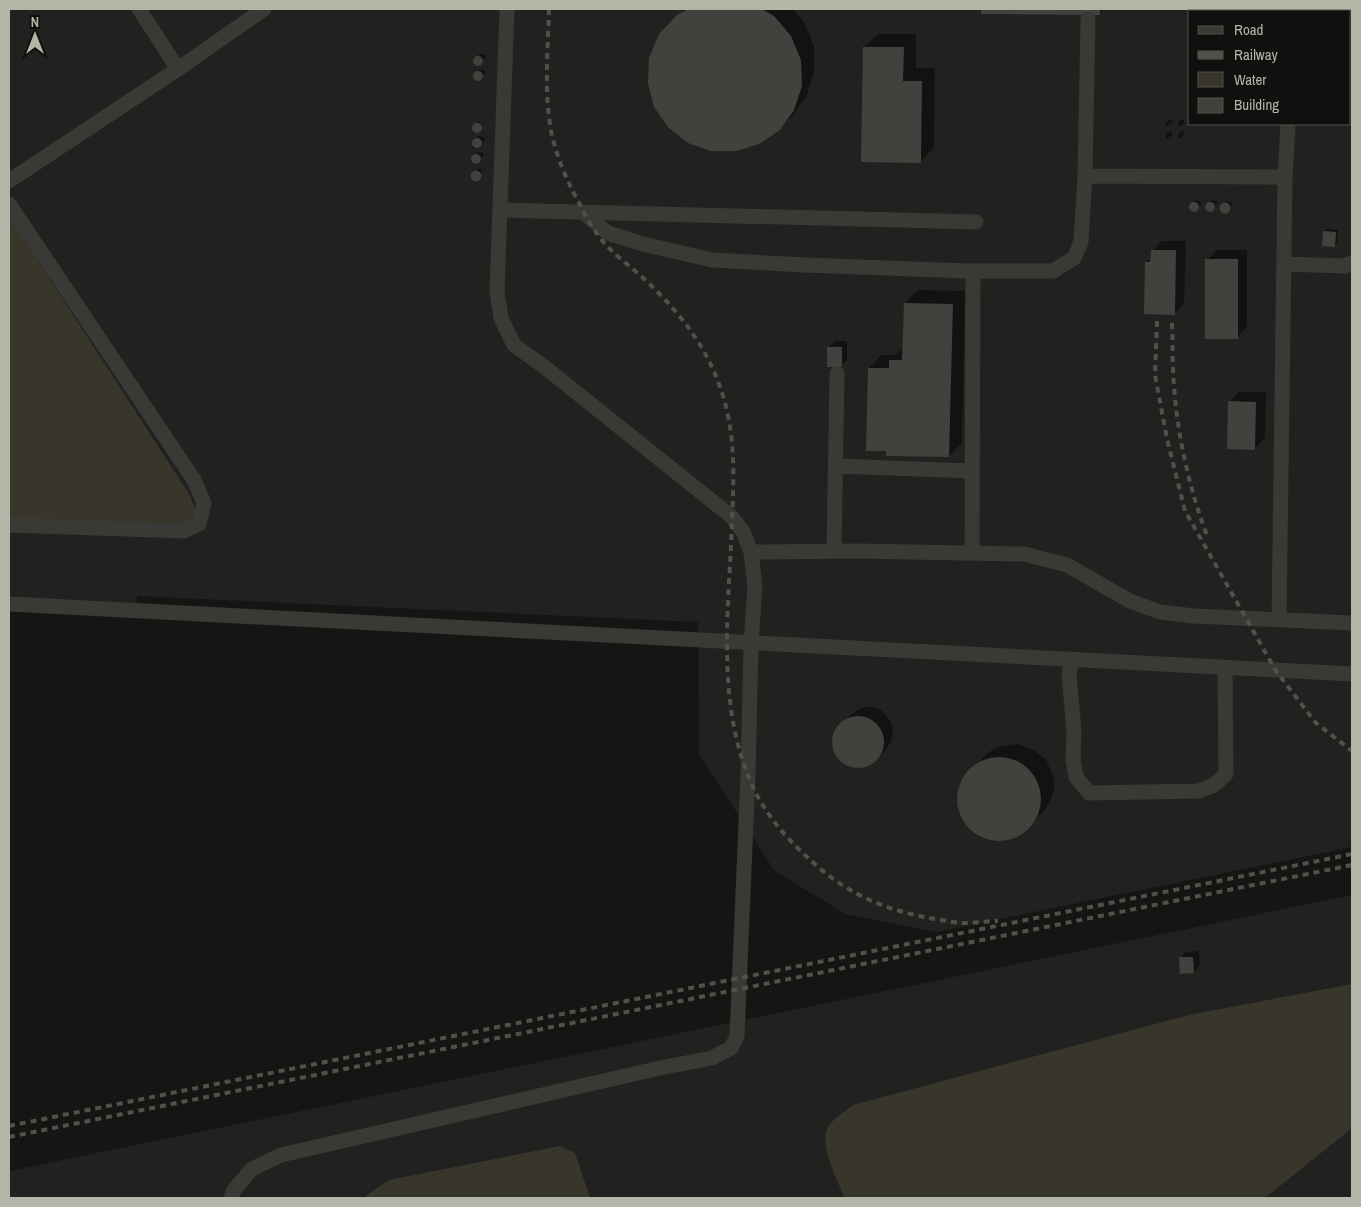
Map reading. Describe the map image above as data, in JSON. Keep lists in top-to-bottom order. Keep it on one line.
{"legend":["Road","Railway","Water","Building"],"north":"top"}
